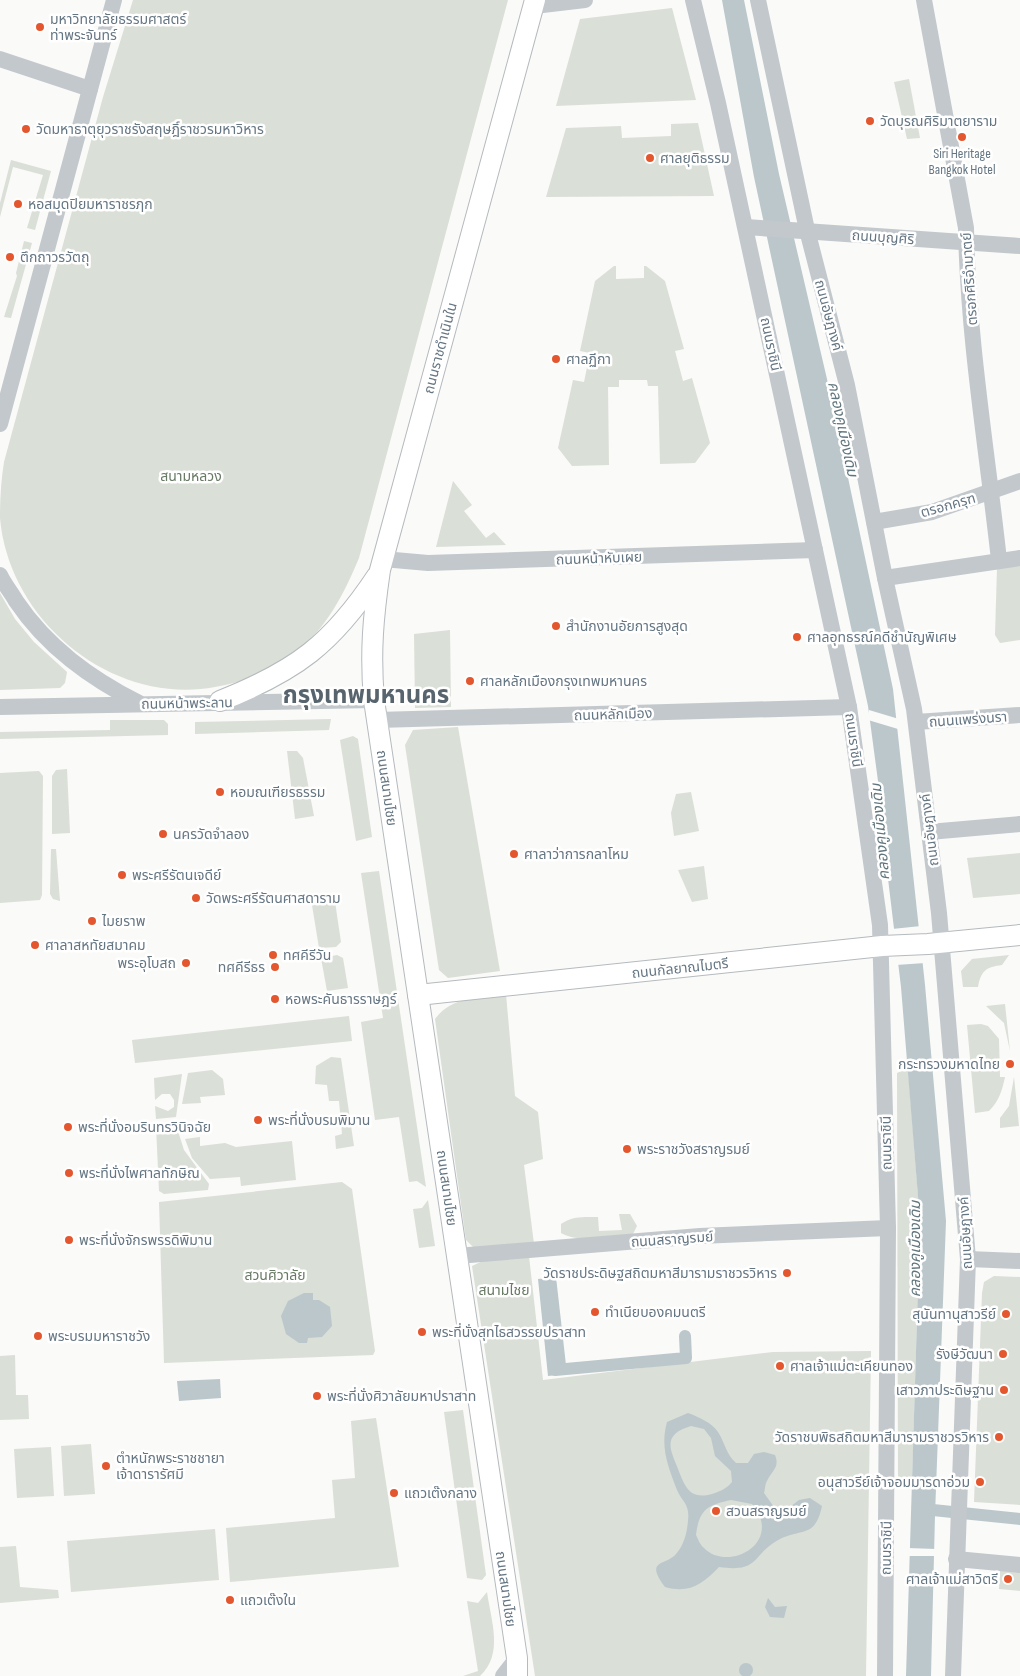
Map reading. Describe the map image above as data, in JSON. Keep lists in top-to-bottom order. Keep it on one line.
{"streets":{"main road":["ถนนราชดำเนินใน","ถนนสนามไชย","ถนนกัลยาณไมตรี"],"street":["ถนนบุญศิริ","ตรอกศิริอำมาตย์","ถนนอัษฎางค์","ถนนราชินี","ตรอกครุฑ","ถนนหน้าหับเผย","ถนนหน้าพระลาน","ถนนหลักเมือง","ถนนแพร่งนรา","ถนนสราญรมย์"]},"crossings":[["ถนนบุญศิริ","ตรอกศิริอำมาตย์"],["ถนนบุญศิริ","ถนนอัษฎางค์"],["ถนนบุญศิริ","ถนนราชินี"],["ตรอกศิริอำมาตย์","ตรอกครุฑ"],["ถนนอัษฎางค์","ตรอกครุฑ"],["ถนนอัษฎางค์","ถนนแพร่งนรา"],["ถนนอัษฎางค์","ถนนกัลยาณไมตรี"],["ถนนราชินี","ถนนหน้าหับเผย"],["ถนนราชินี","ถนนหลักเมือง"],["ถนนราชินี","ถนนกัลยาณไมตรี"],["ถนนราชินี","ถนนสราญรมย์"],["ถนนราชดำเนินใน","ถนนหน้าหับเผย"],["ถนนราชดำเนินใน","ถนนหน้าพระลาน"],["ถนนราชดำเนินใน","ถนนสนามไชย"],["ถนนหน้าพระลาน","ถนนสนามไชย"],["ถนนหลักเมือง","ถนนสนามไชย"],["ถนนสนามไชย","ถนนกัลยาณไมตรี"],["ถนนสนามไชย","ถนนสราญรมย์"]],"districts":["กรุงเทพมหานคร"],"water":["คลองคูเมืองเดิม"],"parks":["สนามหลวง","สวนศิวาลัย","สนามไชย"],"places":["มหาวิทยาลัยธรรมศาสตร์ ท่าพระจันทร์","วัดบุรณศิริมาตยาราม","วัดมหาธาตุยุวราชรังสฤษฎิ์ราชวรมหาวิหาร","Siri Heritage Bangkok Hotel","ศาลยุติธรรม","หอสมุดปิยมหาราชรฦก","ตึกถาวรวัตถุ","ศาลฏีกา","สำนักงานอัยการสูงสุด","ศาลอุทธรณ์คดีชํานัญพิเศษ","ศาลหลักเมืองกรุงเทพมหานคร","หอมณเฑียรธรรม","นครวัดจำลอง","ศาลาว่าการกลาโหม","พระศรีรัตนเจดีย์","วัดพระศรีรัตนศาสดาราม","ไมยราพ","ศาลาสหทัยสมาคม","ทศคีรีวัน","พระอุโบสถ","ทศคีรีธร","หอพระคันธารราษฎร์","กระทรวงมหาดไทย","พระที่นั่งบรมพิมาน","พระที่นั่งอมรินทรวินิจฉัย","พระราชวังสราญรมย์","พระที่นั่งไพศาลทักษิณ","พระที่นั่งจักรพรรดิพิมาน","วัดราชประดิษฐสถิตมหาสีมารามราชวรวิหาร","ทำเนียบองคมนตรี","สุนันทานุสาวรีย์","พระที่นั่งสุทไธสวรรยปราสาท","พระบรมมหาราชวัง","รังษีวัฒนา","ศาลเจ้าแม่ตะเคียนทอง","เสาวภาประดิษฐาน","พระที่นั่งศิวาลัยมหาปราสาท","วัดราชบพิธสถิตมหาสีมารามราชวรวิหาร","ตำหนักพระราชชายา เจ้าดารารัศมี","อนุสาวรีย์เจ้าจอมมารดาอ่วม","แถวเต๊งกลาง","สวนสราญรมย์","ศาลเจ้าแม่สาวิตรี","แถวเต๊งใน"]}
